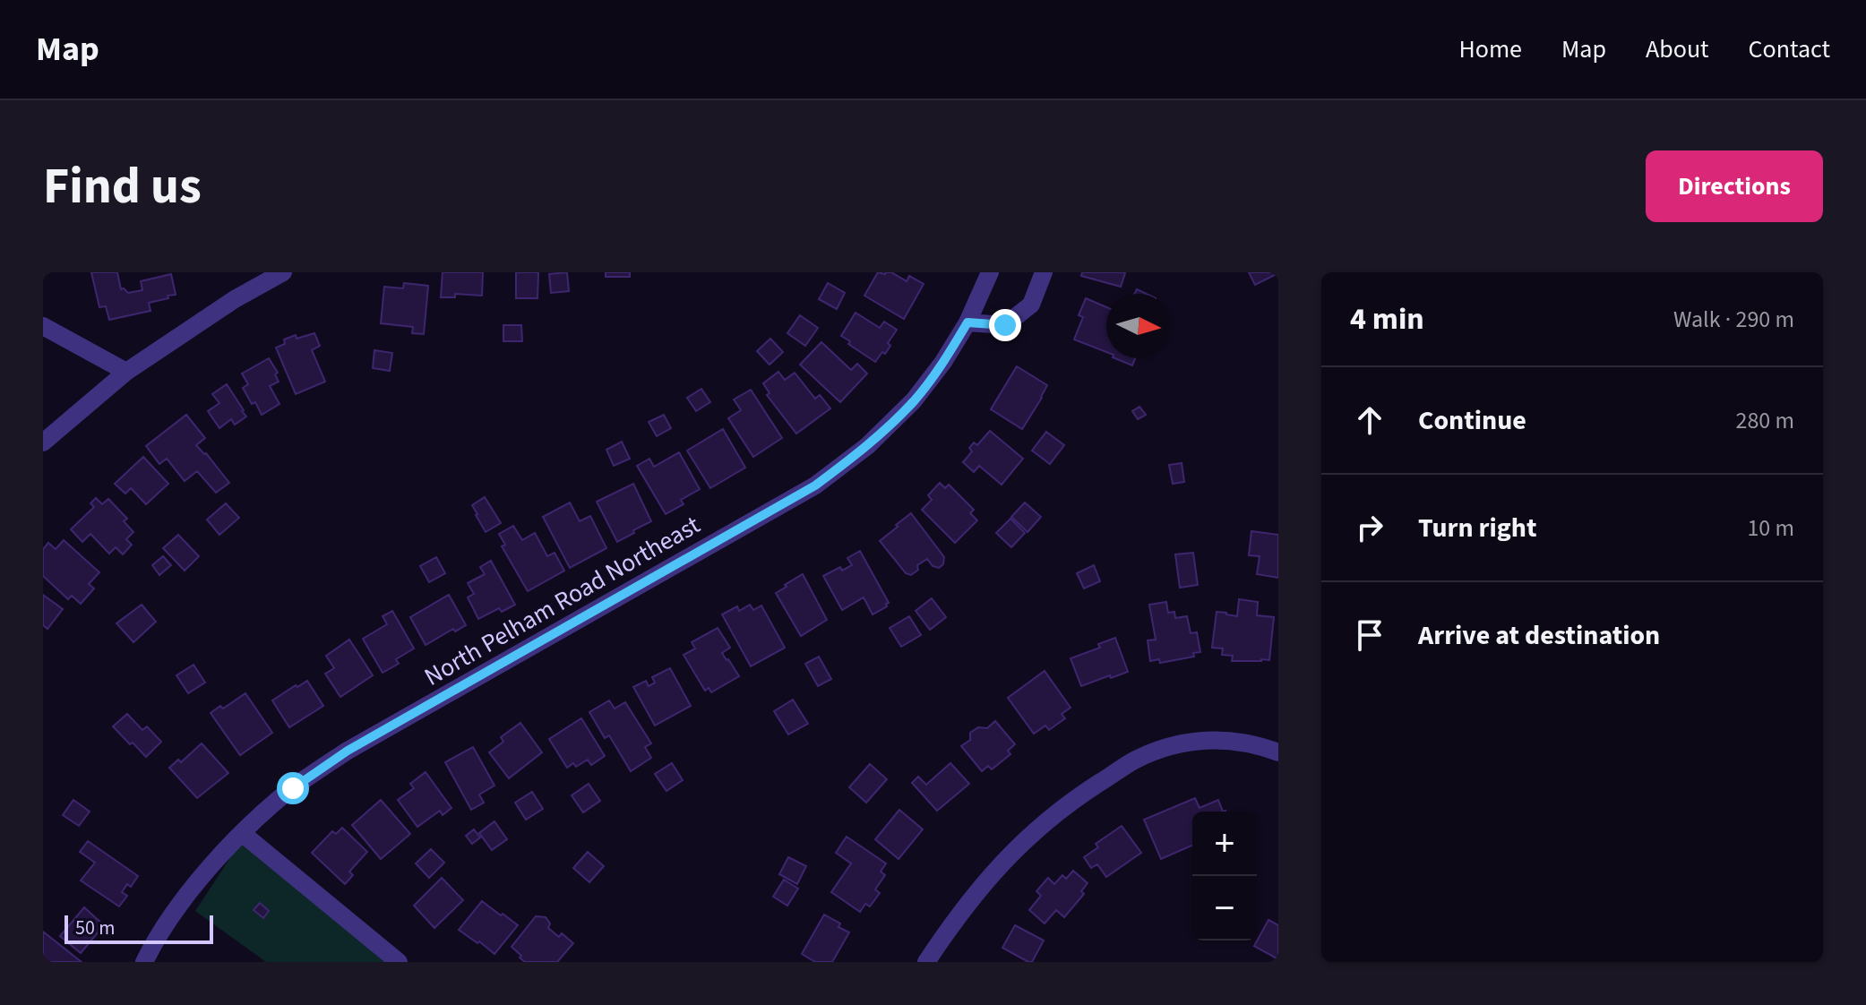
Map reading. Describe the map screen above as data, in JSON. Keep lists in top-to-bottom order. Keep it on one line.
{"streets":{"street":["North Pelham Road Northeast"]},"scale_bar":"50 m","north":"right","page":{"header":"Map","nav":["Home","Map","About","Contact"],"buttons":"Directions","title":"Find us","heading":["4 min","Walk · 290 m"],"list":[["Continue","280 m"],["Turn right","10 m"],"Arrive at destination"],"map_buttons":["+","−"],"scale":"50 m"}}
